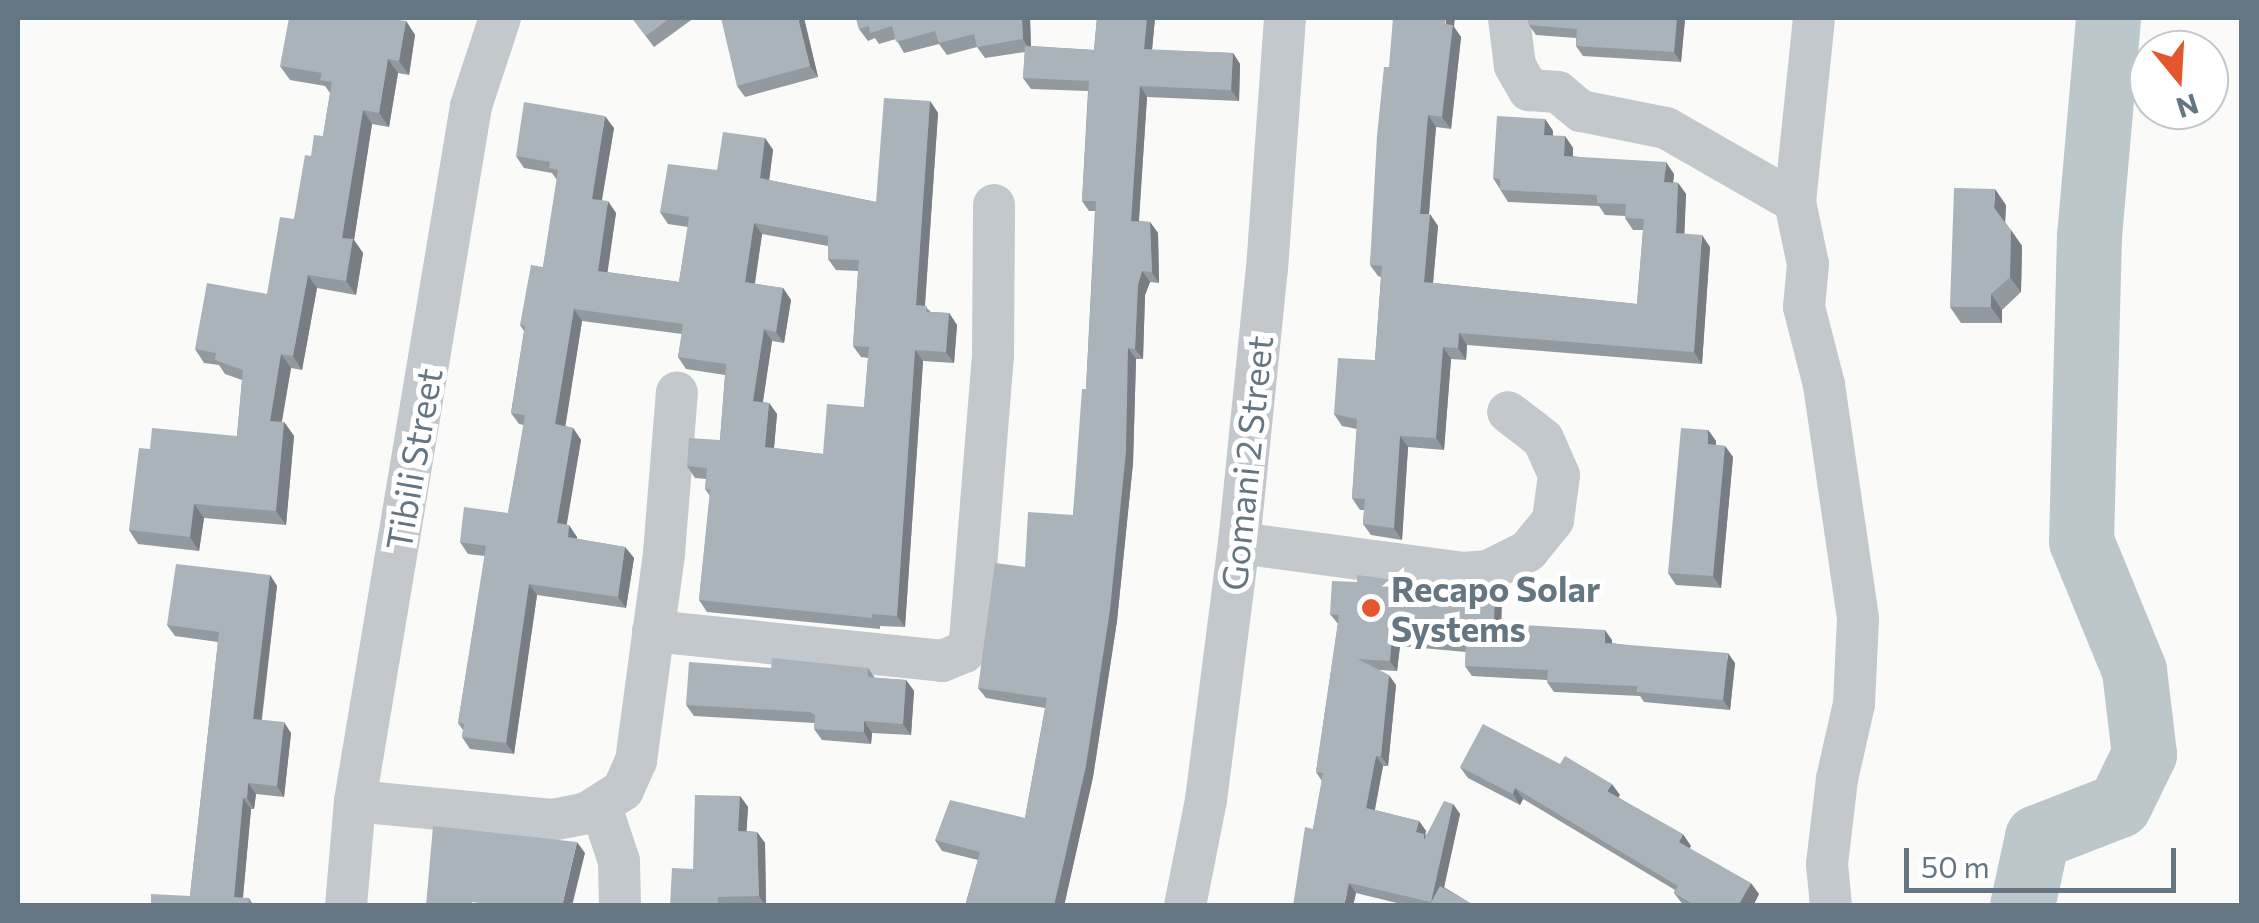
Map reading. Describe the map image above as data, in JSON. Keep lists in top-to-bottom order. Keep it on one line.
{"streets":{"street":["Tibili Street","Gomani 2 Street"]},"places":["Recapo Solar Systems"],"scale_bar":"50 m","north":"bottom"}
